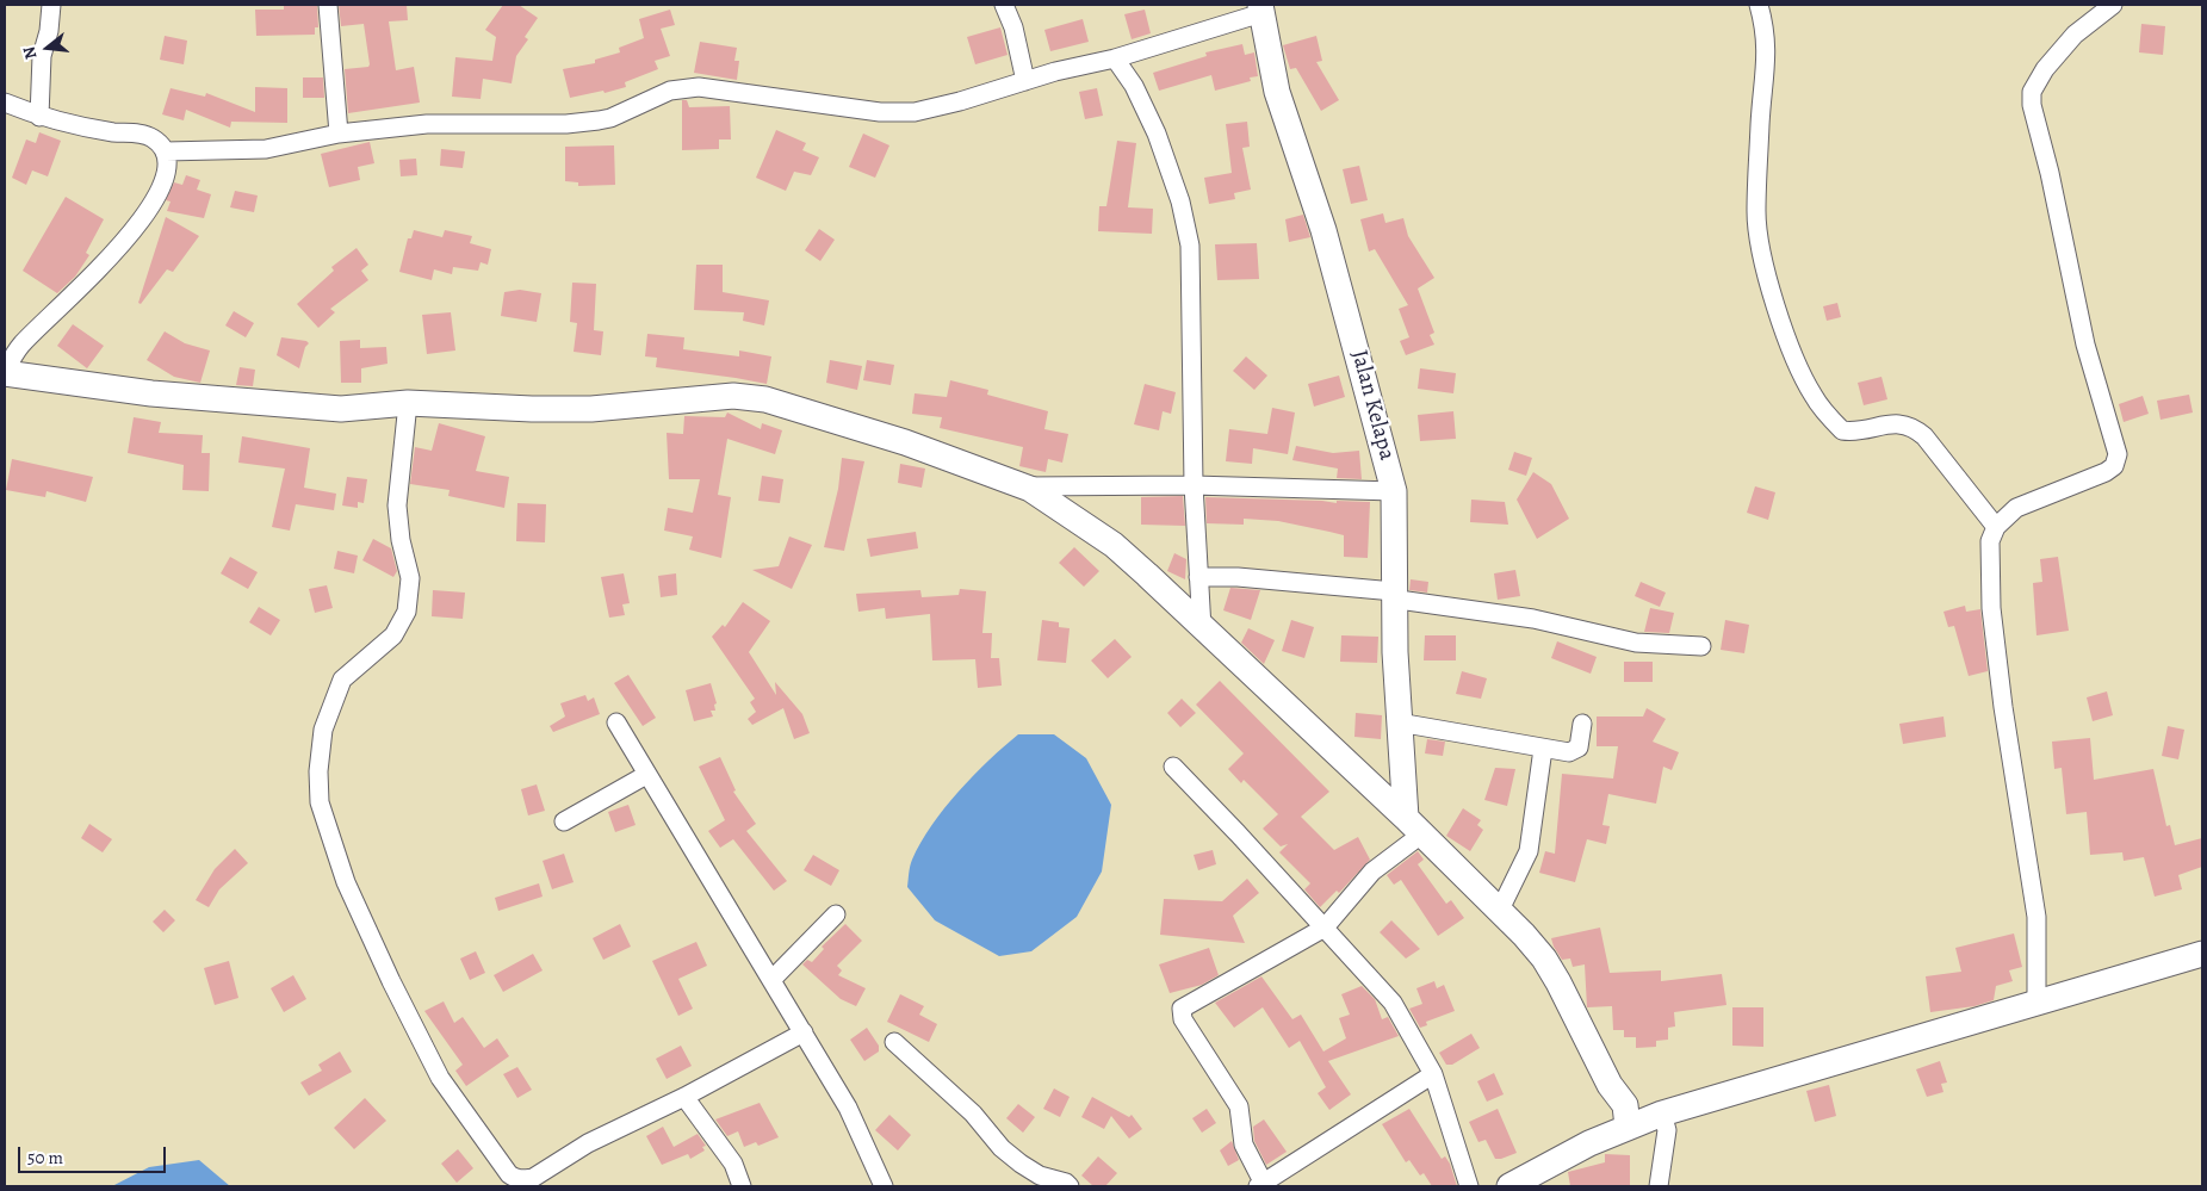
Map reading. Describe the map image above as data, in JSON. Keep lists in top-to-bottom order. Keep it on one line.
{"streets":{"street":["Jalan Kelapa"]},"scale_bar":"50 m","north":"left"}
